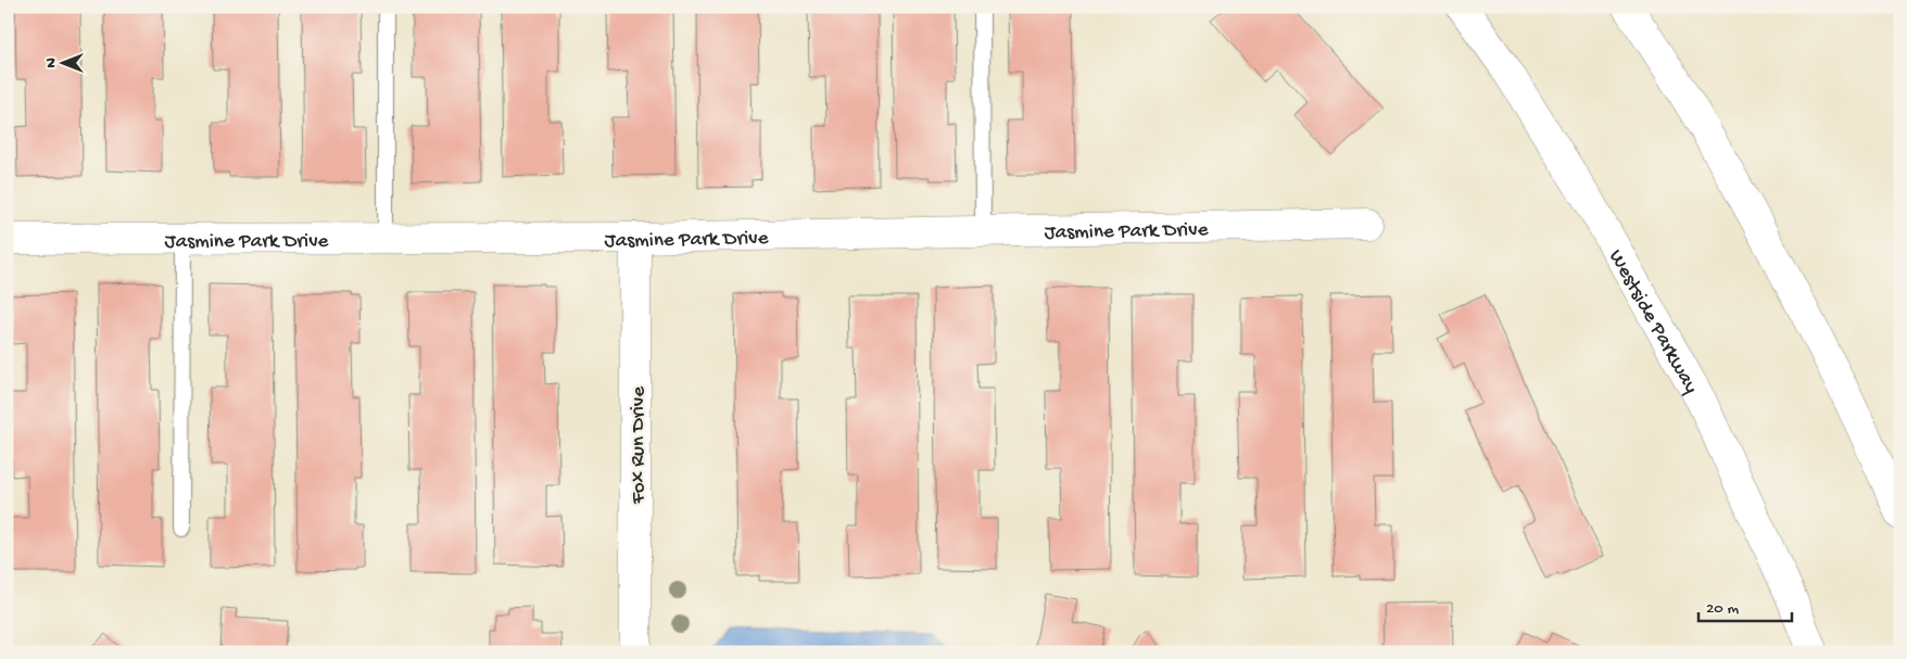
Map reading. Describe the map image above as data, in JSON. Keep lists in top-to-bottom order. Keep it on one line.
{"streets":{"main road":["Jasmine Park Drive","Westside Parkway","Fox Run Drive"]},"crossings":[["Jasmine Park Drive","Fox Run Drive"]],"scale_bar":"20 m","north":"left"}
